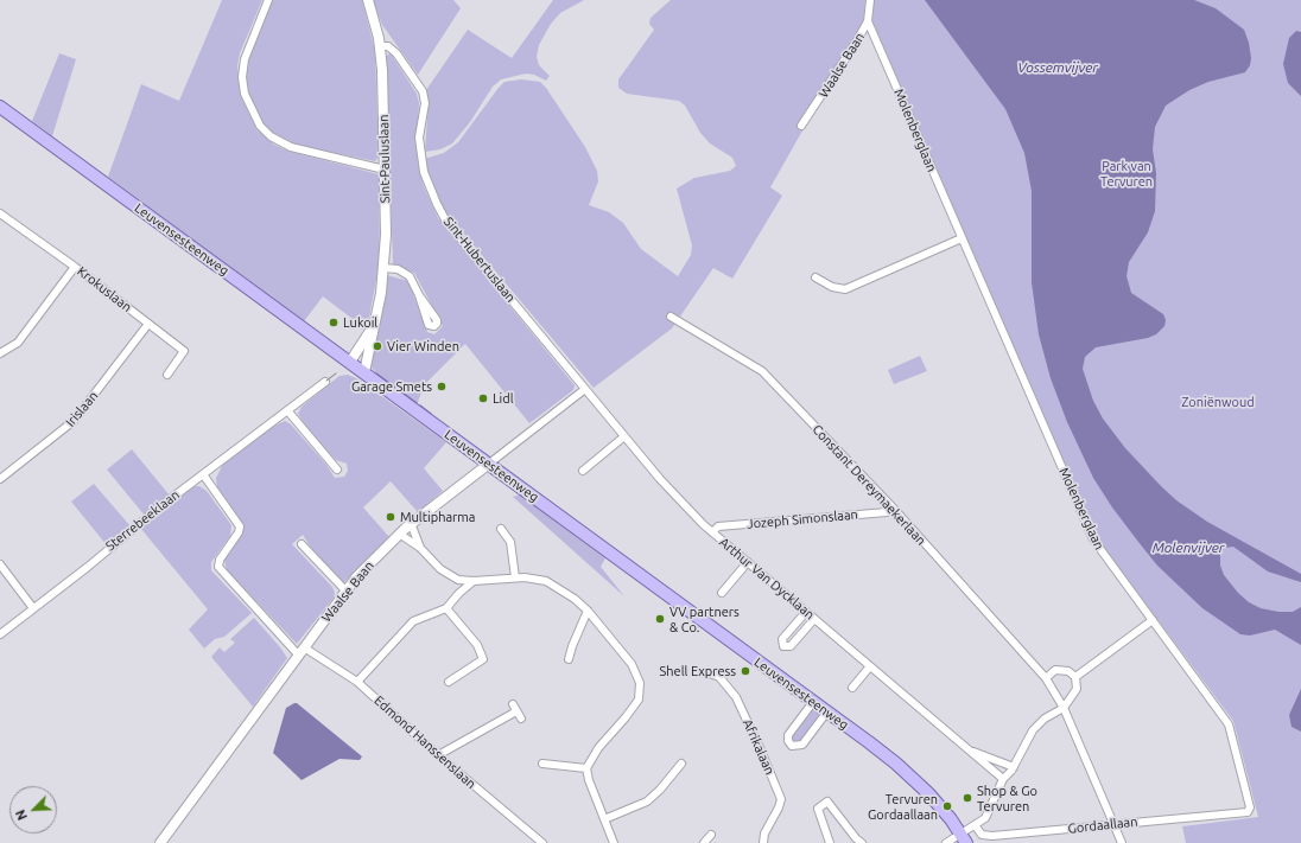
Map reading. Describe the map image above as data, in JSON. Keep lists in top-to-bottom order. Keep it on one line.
{"streets":{"main road":["Leuvensesteenweg"],"street":["Waalse Baan","Molenberglaan","Sint-Pauluslaan","Sint-Hubertuslaan","Krokuslaan","Irislaan","Constant Dereymaekerlaan","Jozeph Simonslaan","Sterrebeeklaan","Arthur Van Dycklaan","Edmond Hanssenslaan","Afrikalaan","Gordaallaan"]},"crossings":[["Waalse Baan","Molenberglaan"],["Waalse Baan","Leuvensesteenweg"],["Waalse Baan","Sint-Hubertuslaan"],["Waalse Baan","Arthur Van Dycklaan"],["Waalse Baan","Edmond Hanssenslaan"],["Molenberglaan","Gordaallaan"],["Sint-Pauluslaan","Leuvensesteenweg"],["Sint-Pauluslaan","Sint-Hubertuslaan"],["Sint-Hubertuslaan","Arthur Van Dycklaan"],["Krokuslaan","Irislaan"],["Constant Dereymaekerlaan","Jozeph Simonslaan"],["Constant Dereymaekerlaan","Gordaallaan"],["Jozeph Simonslaan","Arthur Van Dycklaan"],["Sterrebeeklaan","Edmond Hanssenslaan"]],"water":["Vossemvijver","Molenvijver"],"parks":["Park van Tervuren","Zoniënwoud"],"places":["Lukoil","Vier Winden","Garage Smets","Lidl","Multipharma","VV partners & Co.","Shell Express","Shop & Go Tervuren","Tervuren Gordaallaan"],"north":"bottom left"}
